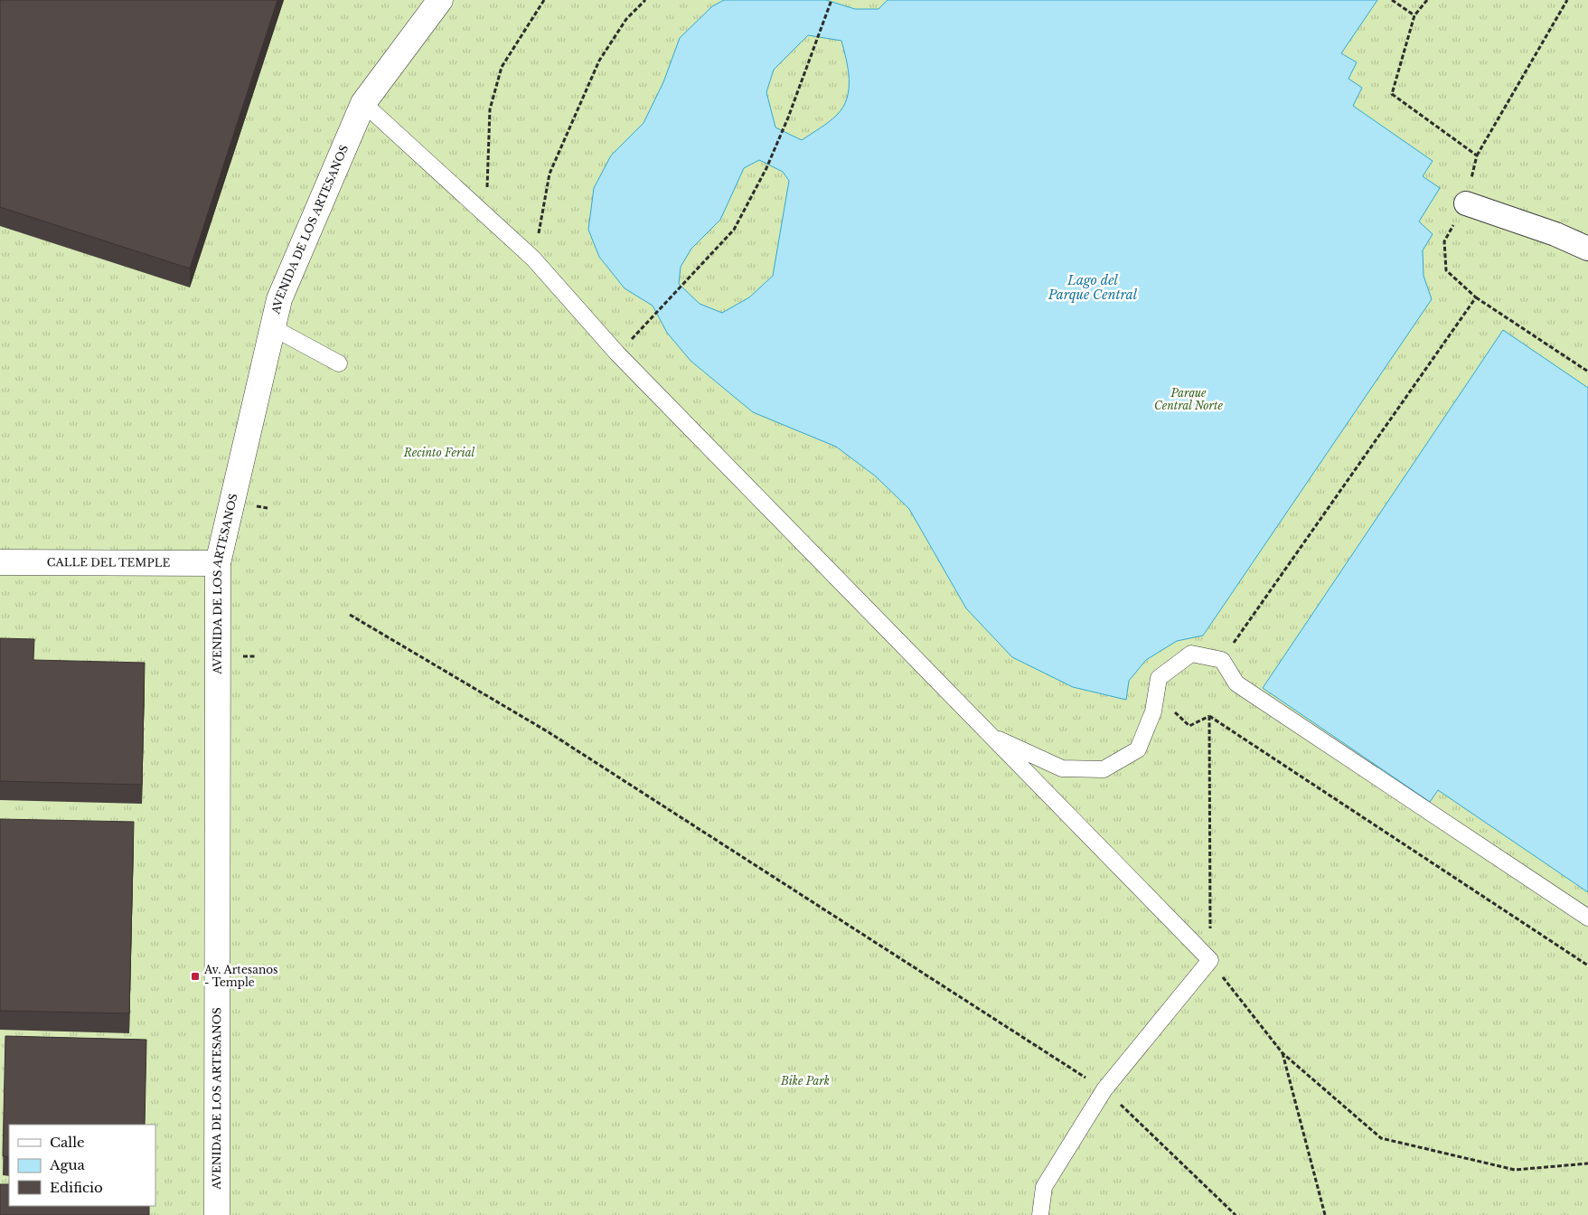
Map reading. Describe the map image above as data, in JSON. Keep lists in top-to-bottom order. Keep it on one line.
{"streets":{"street":["AVENIDA DE LOS ARTESANOS","CALLE DEL TEMPLE"]},"crossings":[["AVENIDA DE LOS ARTESANOS","CALLE DEL TEMPLE"]],"water":["Lago del Parque Central"],"parks":["Parque Central Norte","Recinto Ferial","Bike Park"],"places":{"transit":["Av. Artesanos - Temple"]},"legend":["Calle","Agua","Edificio"]}
